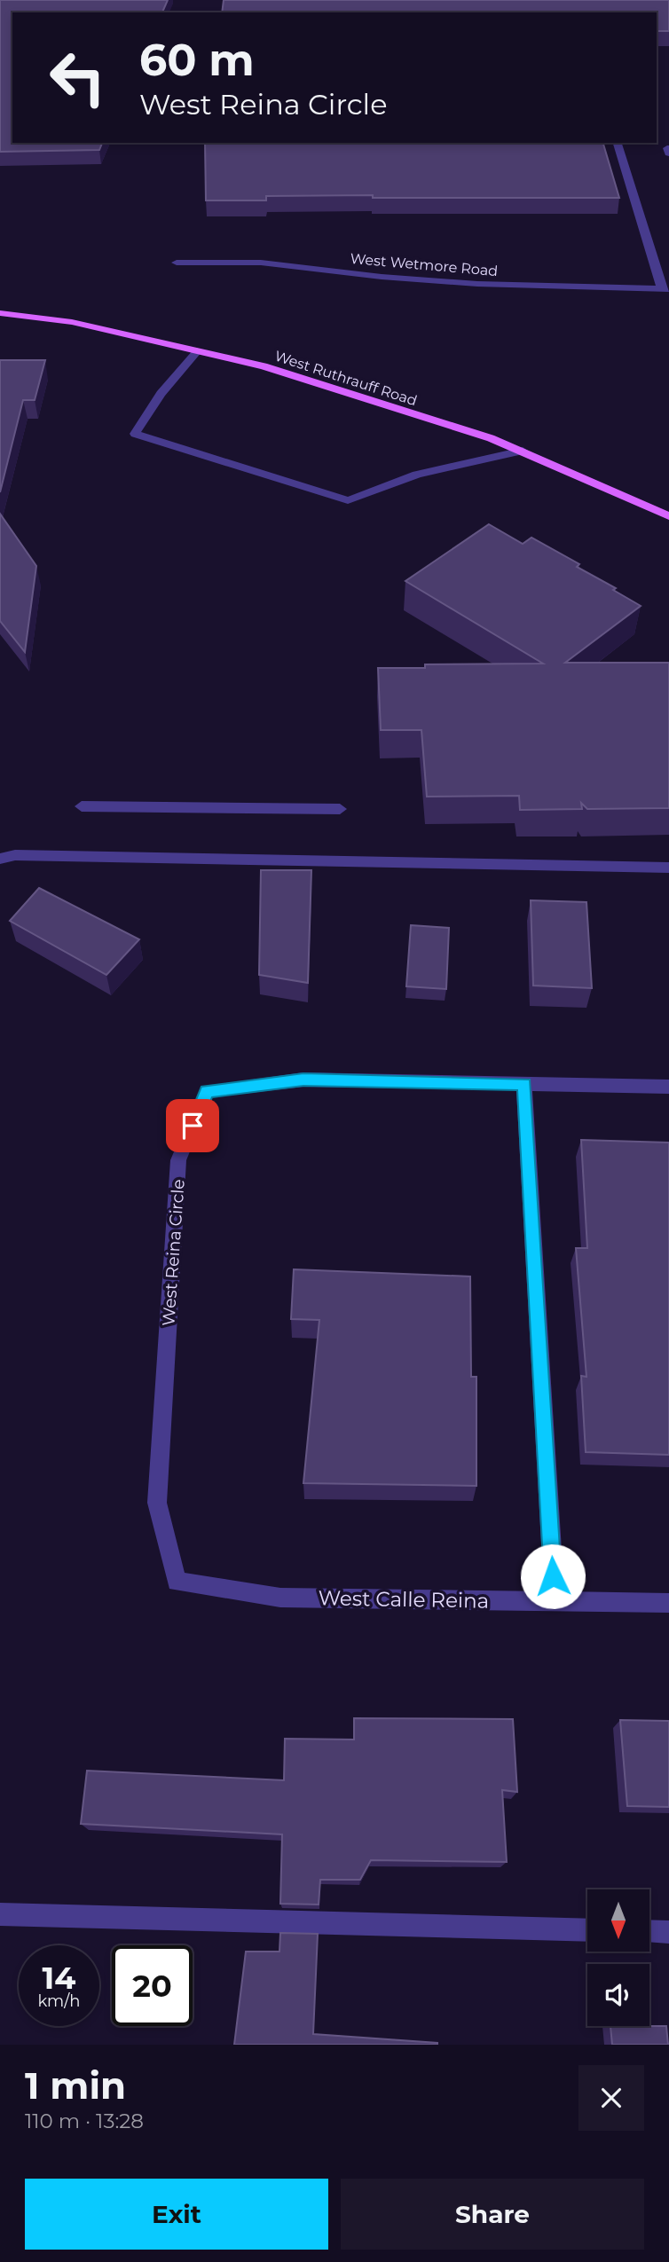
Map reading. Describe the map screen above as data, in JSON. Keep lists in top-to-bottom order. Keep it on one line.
{"streets":{"main road":["West Ruthrauff Road"],"street":["West Wetmore Road","West Reina Circle","West Calle Reina"]},"crossings":[["West Reina Circle","West Calle Reina"]],"north":"bottom","page":{"turn":["60 m","West Reina Circle"],"speed":"14 km/h","limit":"20","heading":["1 min","110 m · 13:28"],"buttons":["Exit","Share"]}}
